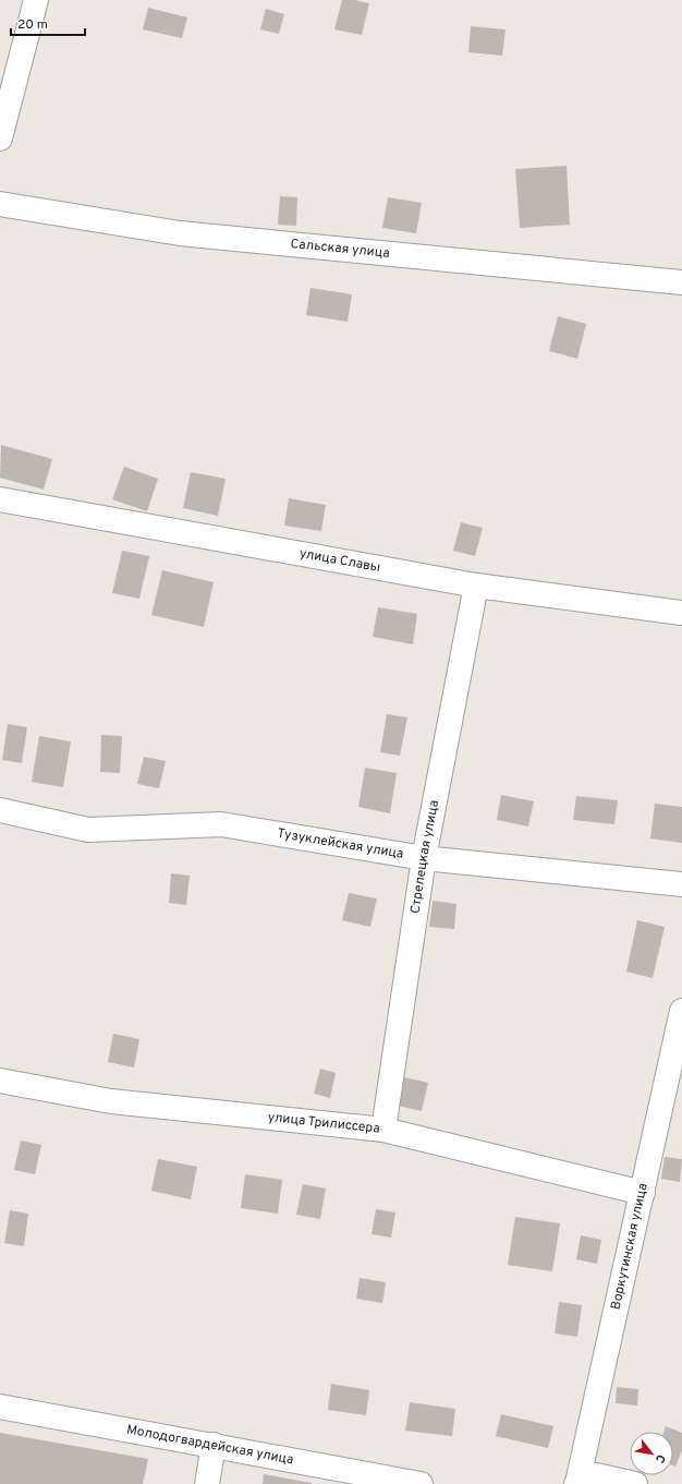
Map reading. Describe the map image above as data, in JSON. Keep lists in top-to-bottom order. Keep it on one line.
{"streets":{"street":["Сальская улица","улица Славы","Тузуклейская улица","Стрелецкая улица","улица Трилиссера","Воркутинская улица","Молодогвардейская улица"]},"crossings":[["улица Славы","Стрелецкая улица"],["Тузуклейская улица","Стрелецкая улица"],["Стрелецкая улица","улица Трилиссера"],["улица Трилиссера","Воркутинская улица"]],"scale_bar":"20 m","north":"bottom right"}
